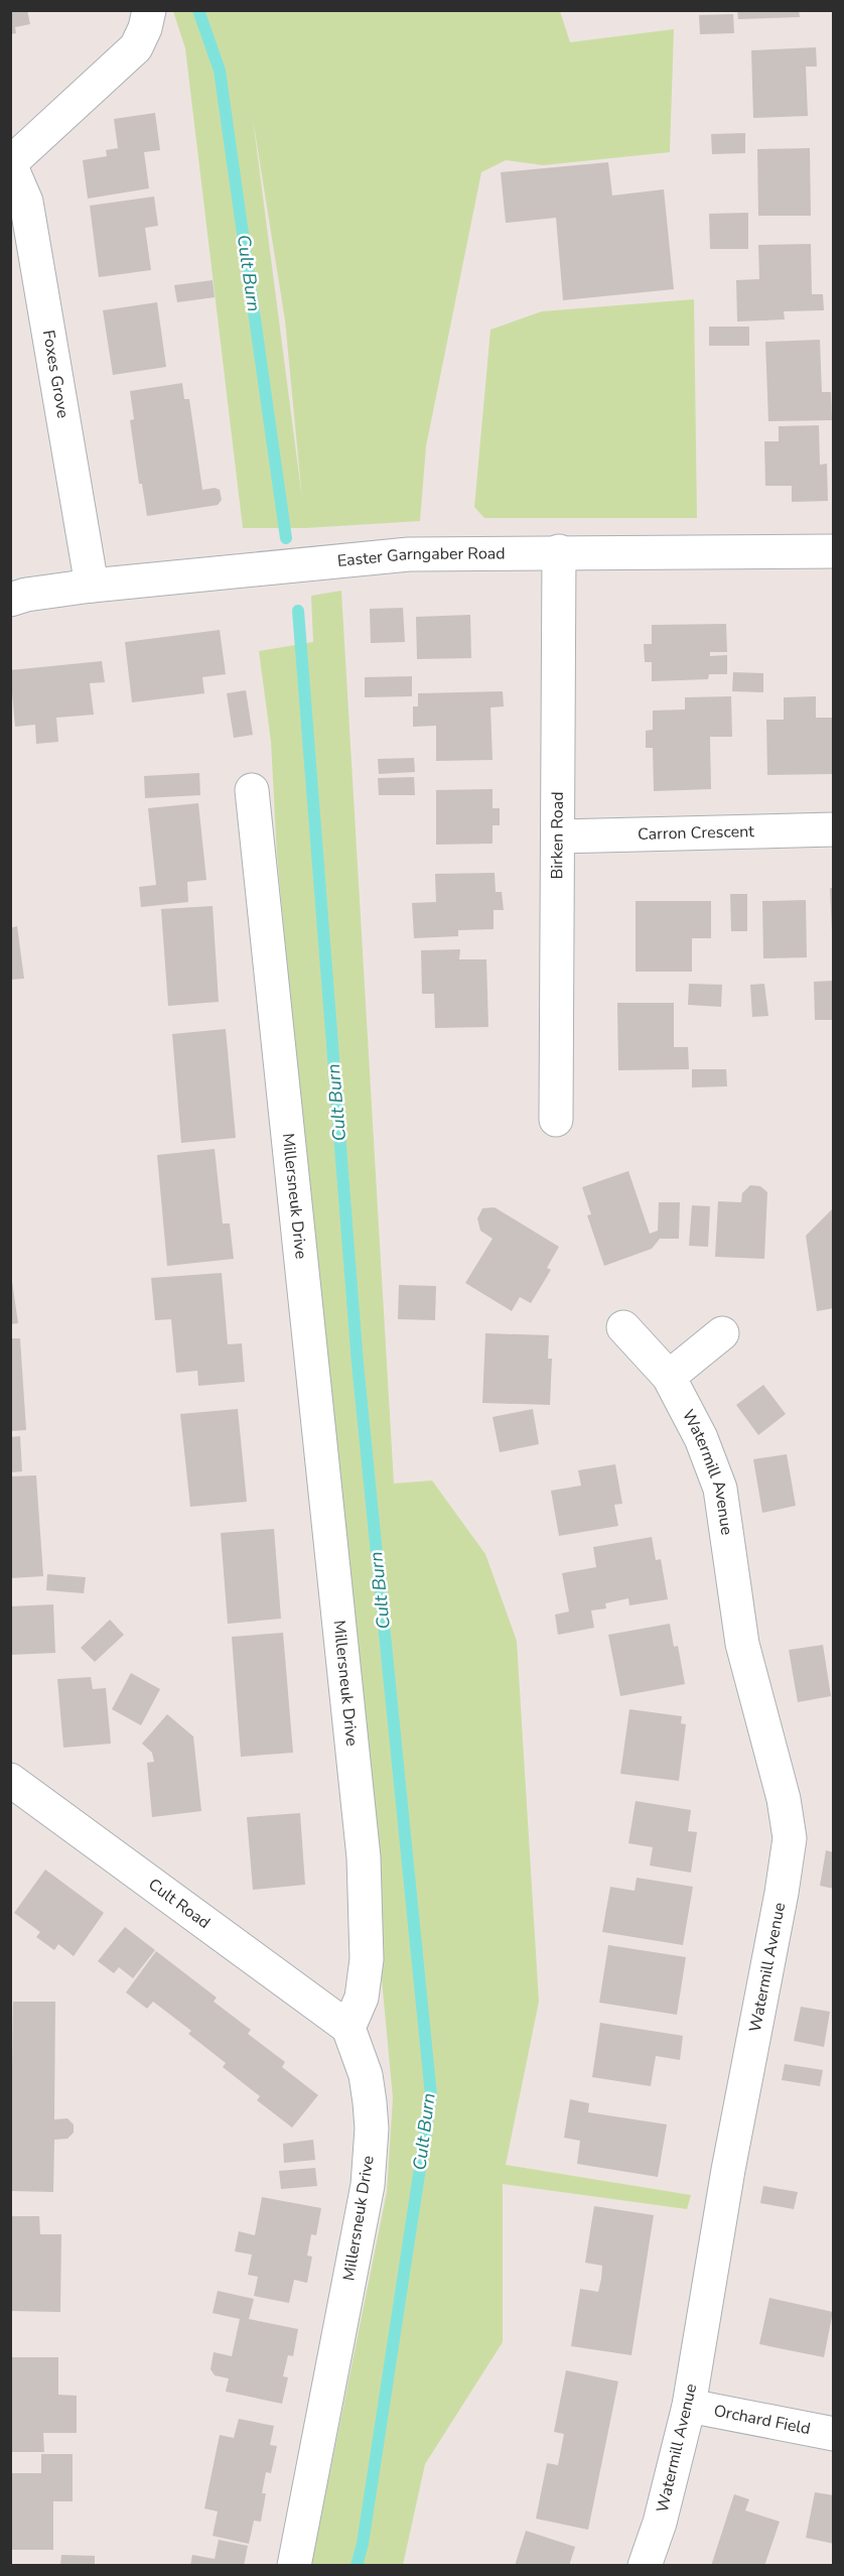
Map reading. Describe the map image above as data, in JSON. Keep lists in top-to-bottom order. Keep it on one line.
{"streets":{"street":["Foxes Grove","Easter Garngaber Road","Carron Crescent","Birken Road","Millersneuk Drive","Watermill Avenue","Cult Road","Orchard Field"]},"crossings":[["Foxes Grove","Easter Garngaber Road"],["Easter Garngaber Road","Birken Road"],["Carron Crescent","Birken Road"],["Millersneuk Drive","Cult Road"],["Watermill Avenue","Orchard Field"]],"water":["Cult Burn"]}
